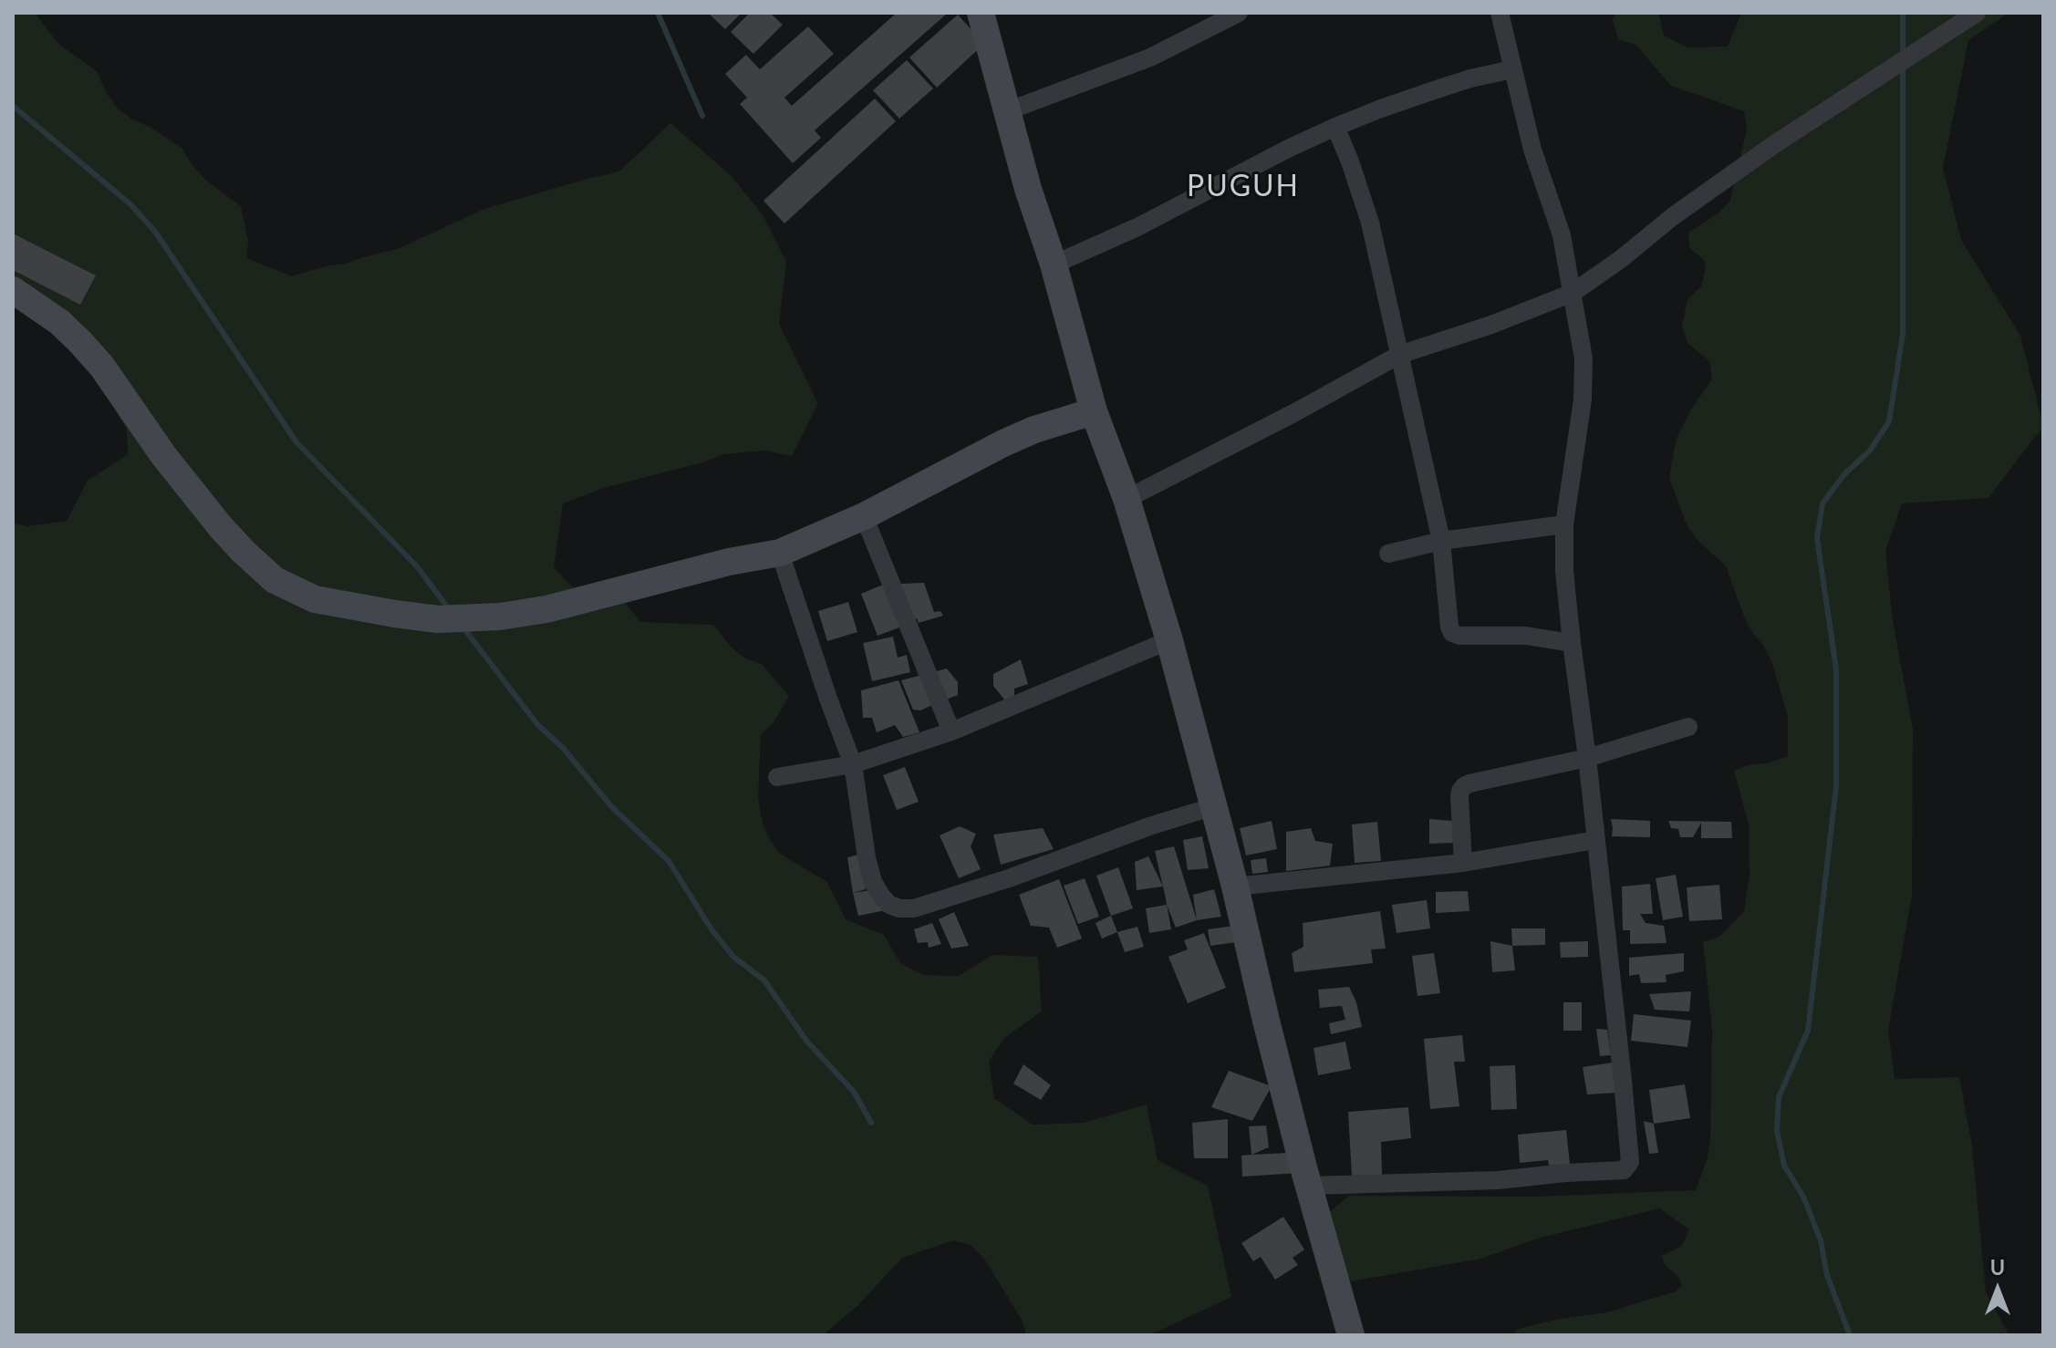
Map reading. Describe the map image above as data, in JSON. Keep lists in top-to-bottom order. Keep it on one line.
{"districts":["PUGUH"],"north":"top"}
